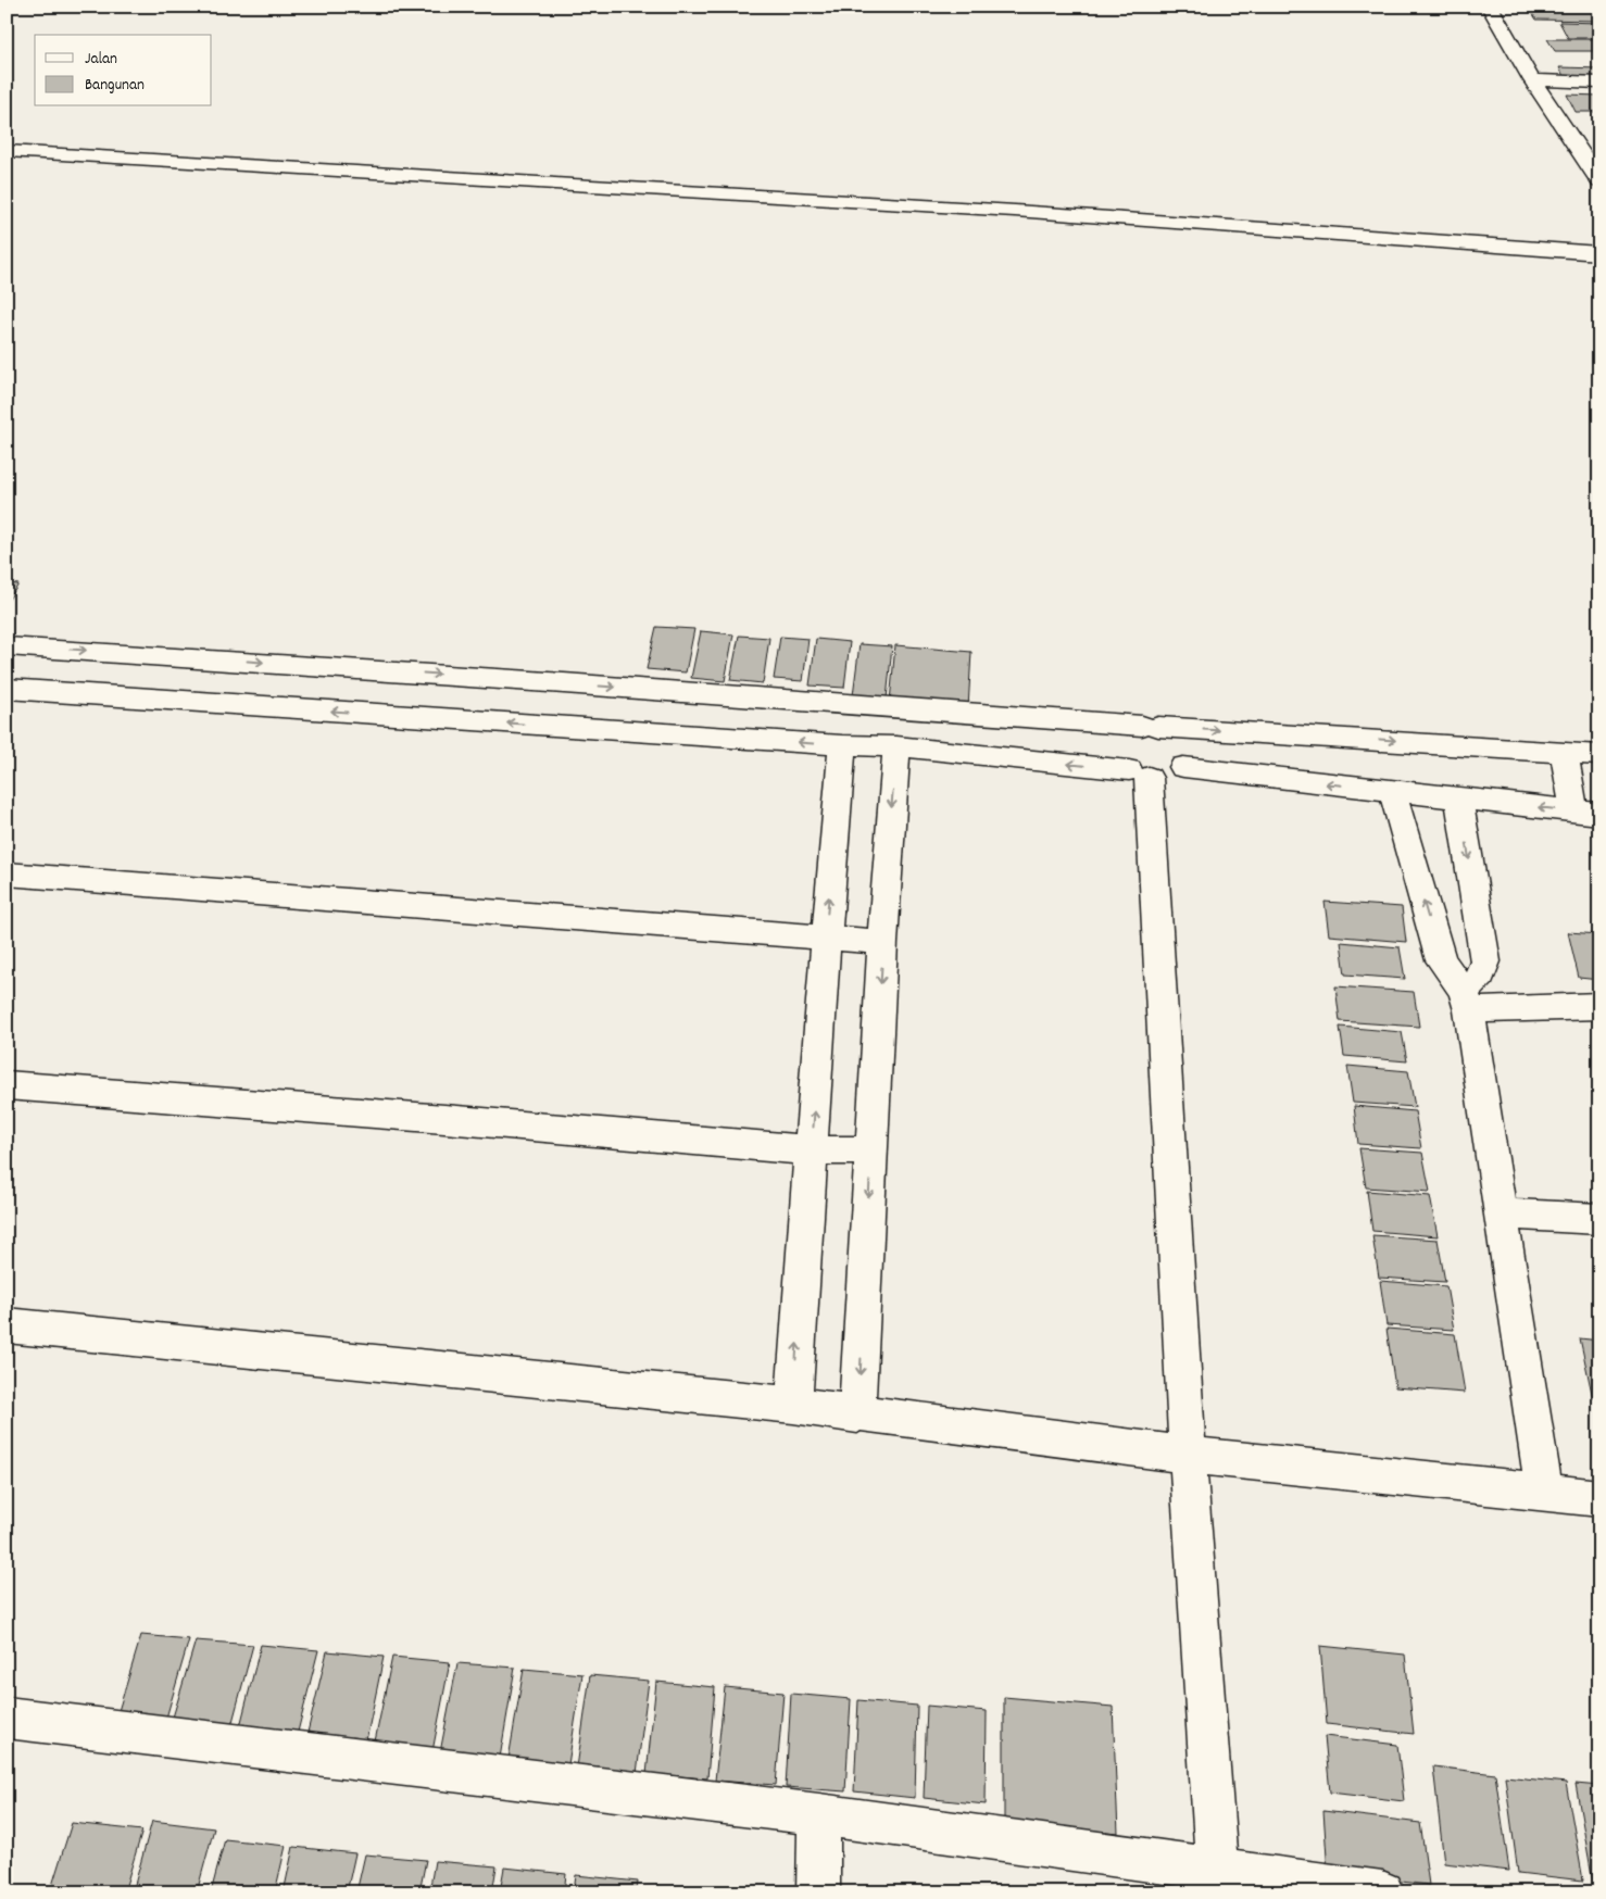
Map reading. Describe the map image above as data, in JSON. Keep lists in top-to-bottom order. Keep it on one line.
{"legend":["Jalan","Bangunan"]}
